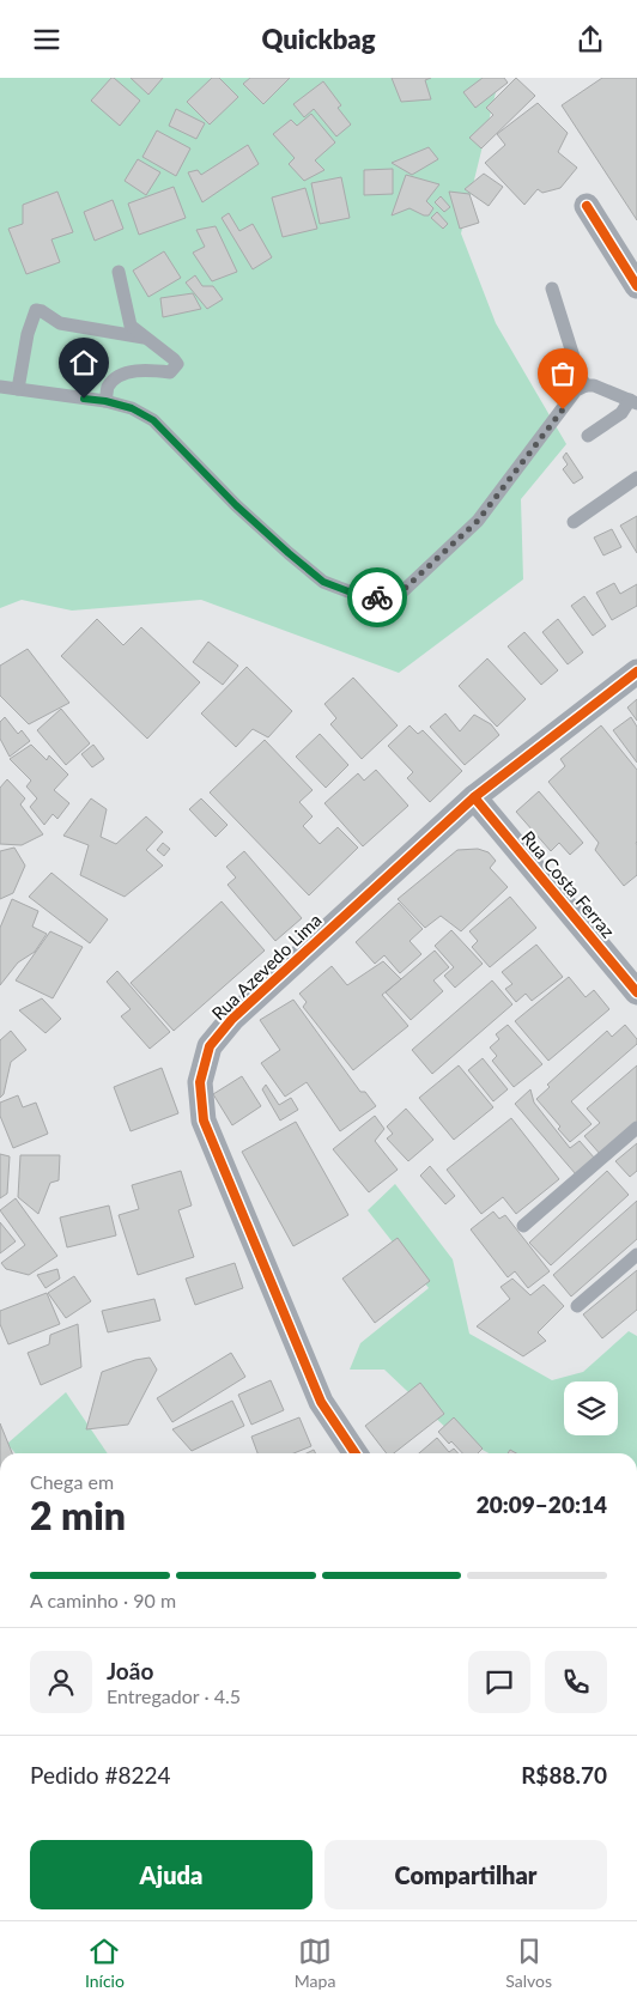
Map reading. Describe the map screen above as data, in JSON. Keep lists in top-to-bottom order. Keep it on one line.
{"streets":{"street":["Rua Costa Ferraz","Rua Azevedo Lima"]},"crossings":[["Rua Costa Ferraz","Rua Azevedo Lima"]],"page":{"header":"Quickbag","heading":["2 min","Chega em","20:09–20:14"],"panel":["João","Entregador · 4.5","Pedido #8224","R$88.70"],"bar":"A caminho · 90 m","buttons":["Ajuda","Compartilhar"],"tabs":["Início","Mapa","Salvos"]}}
